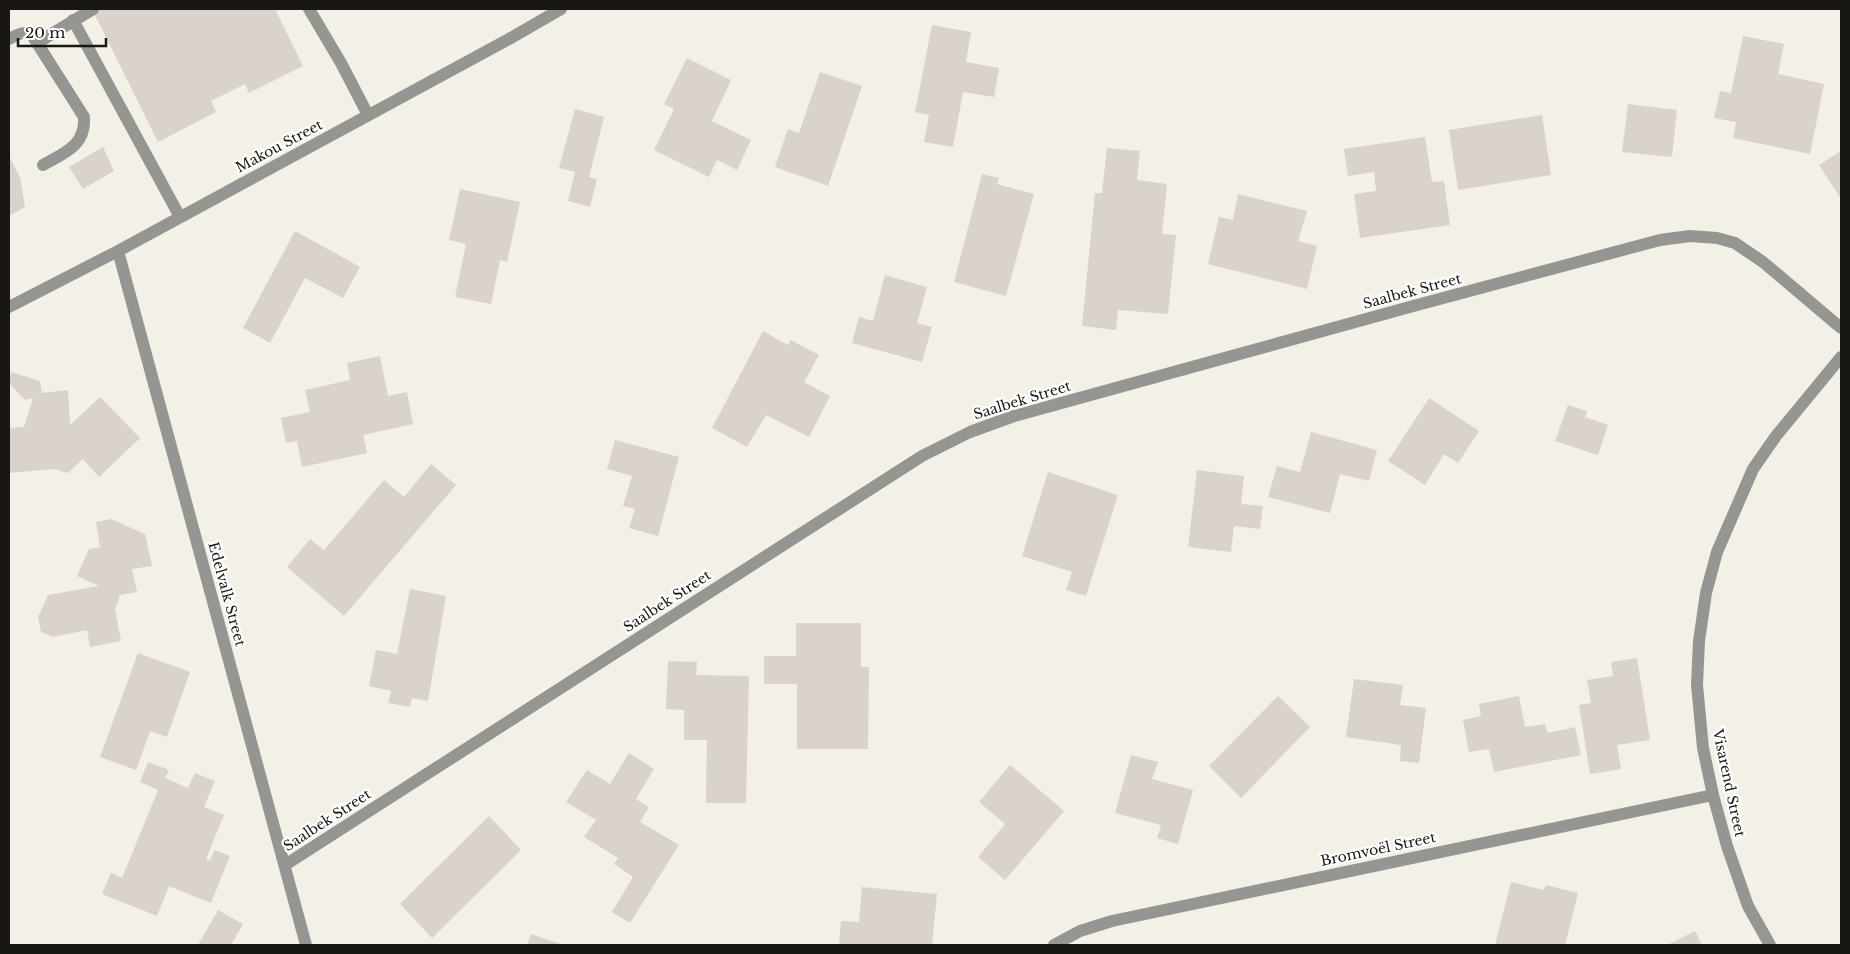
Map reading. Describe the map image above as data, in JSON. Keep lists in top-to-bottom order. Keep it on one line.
{"streets":{"street":["Makou Street","Saalbek Street","Edelvalk Street","Visarend Street","Bromvoël Street"]},"crossings":[["Makou Street","Edelvalk Street"],["Saalbek Street","Edelvalk Street"],["Visarend Street","Bromvoël Street"]],"scale_bar":"20 m"}
